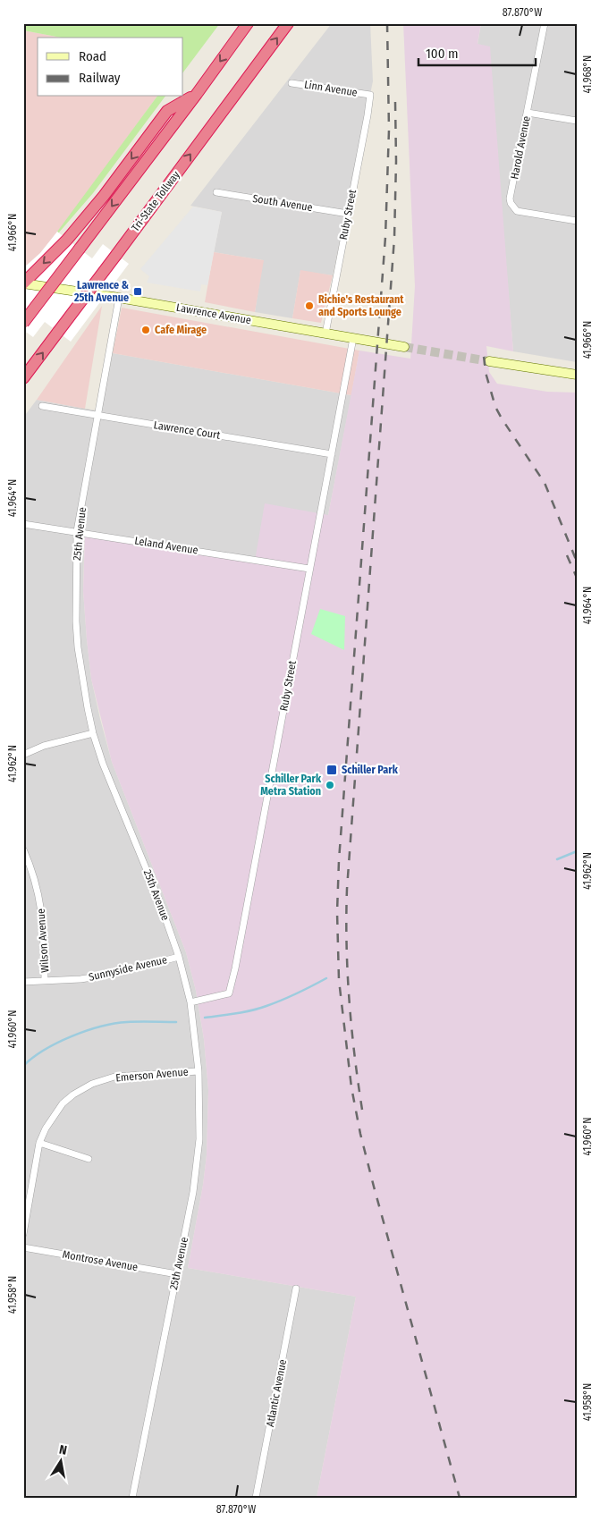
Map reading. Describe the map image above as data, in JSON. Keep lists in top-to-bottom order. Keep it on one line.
{"streets":{"highway":["Tri-State Tollway"],"main road":["Lawrence Avenue"],"street":["Linn Avenue","Harold Avenue","South Avenue","Ruby Street","Lawrence Court","25th Avenue","Leland Avenue","Wilson Avenue","Sunnyside Avenue","Emerson Avenue","Montrose Avenue","Atlantic Avenue"]},"crossings":[["Linn Avenue","Ruby Street"],["South Avenue","Ruby Street"],["Ruby Street","Lawrence Avenue"],["Ruby Street","Lawrence Court"],["Ruby Street","25th Avenue"],["Ruby Street","Leland Avenue"],["Lawrence Avenue","25th Avenue"],["Lawrence Court","25th Avenue"],["25th Avenue","Leland Avenue"],["25th Avenue","Sunnyside Avenue"],["25th Avenue","Emerson Avenue"],["25th Avenue","Montrose Avenue"],["Wilson Avenue","Sunnyside Avenue"]],"places":{"transit":["Lawrence & 25th Avenue","Schiller Park"],"other":["Richie's Restaurant and Sports Lounge","Cafe Mirage","Schiller Park Metra Station"]},"legend":["Road","Railway"],"scale_bar":"100 m","north":"top","coordinates":["87.870°W","41.968°N","41.966°N","41.964°N","41.962°N","41.960°N","41.958°N"]}
